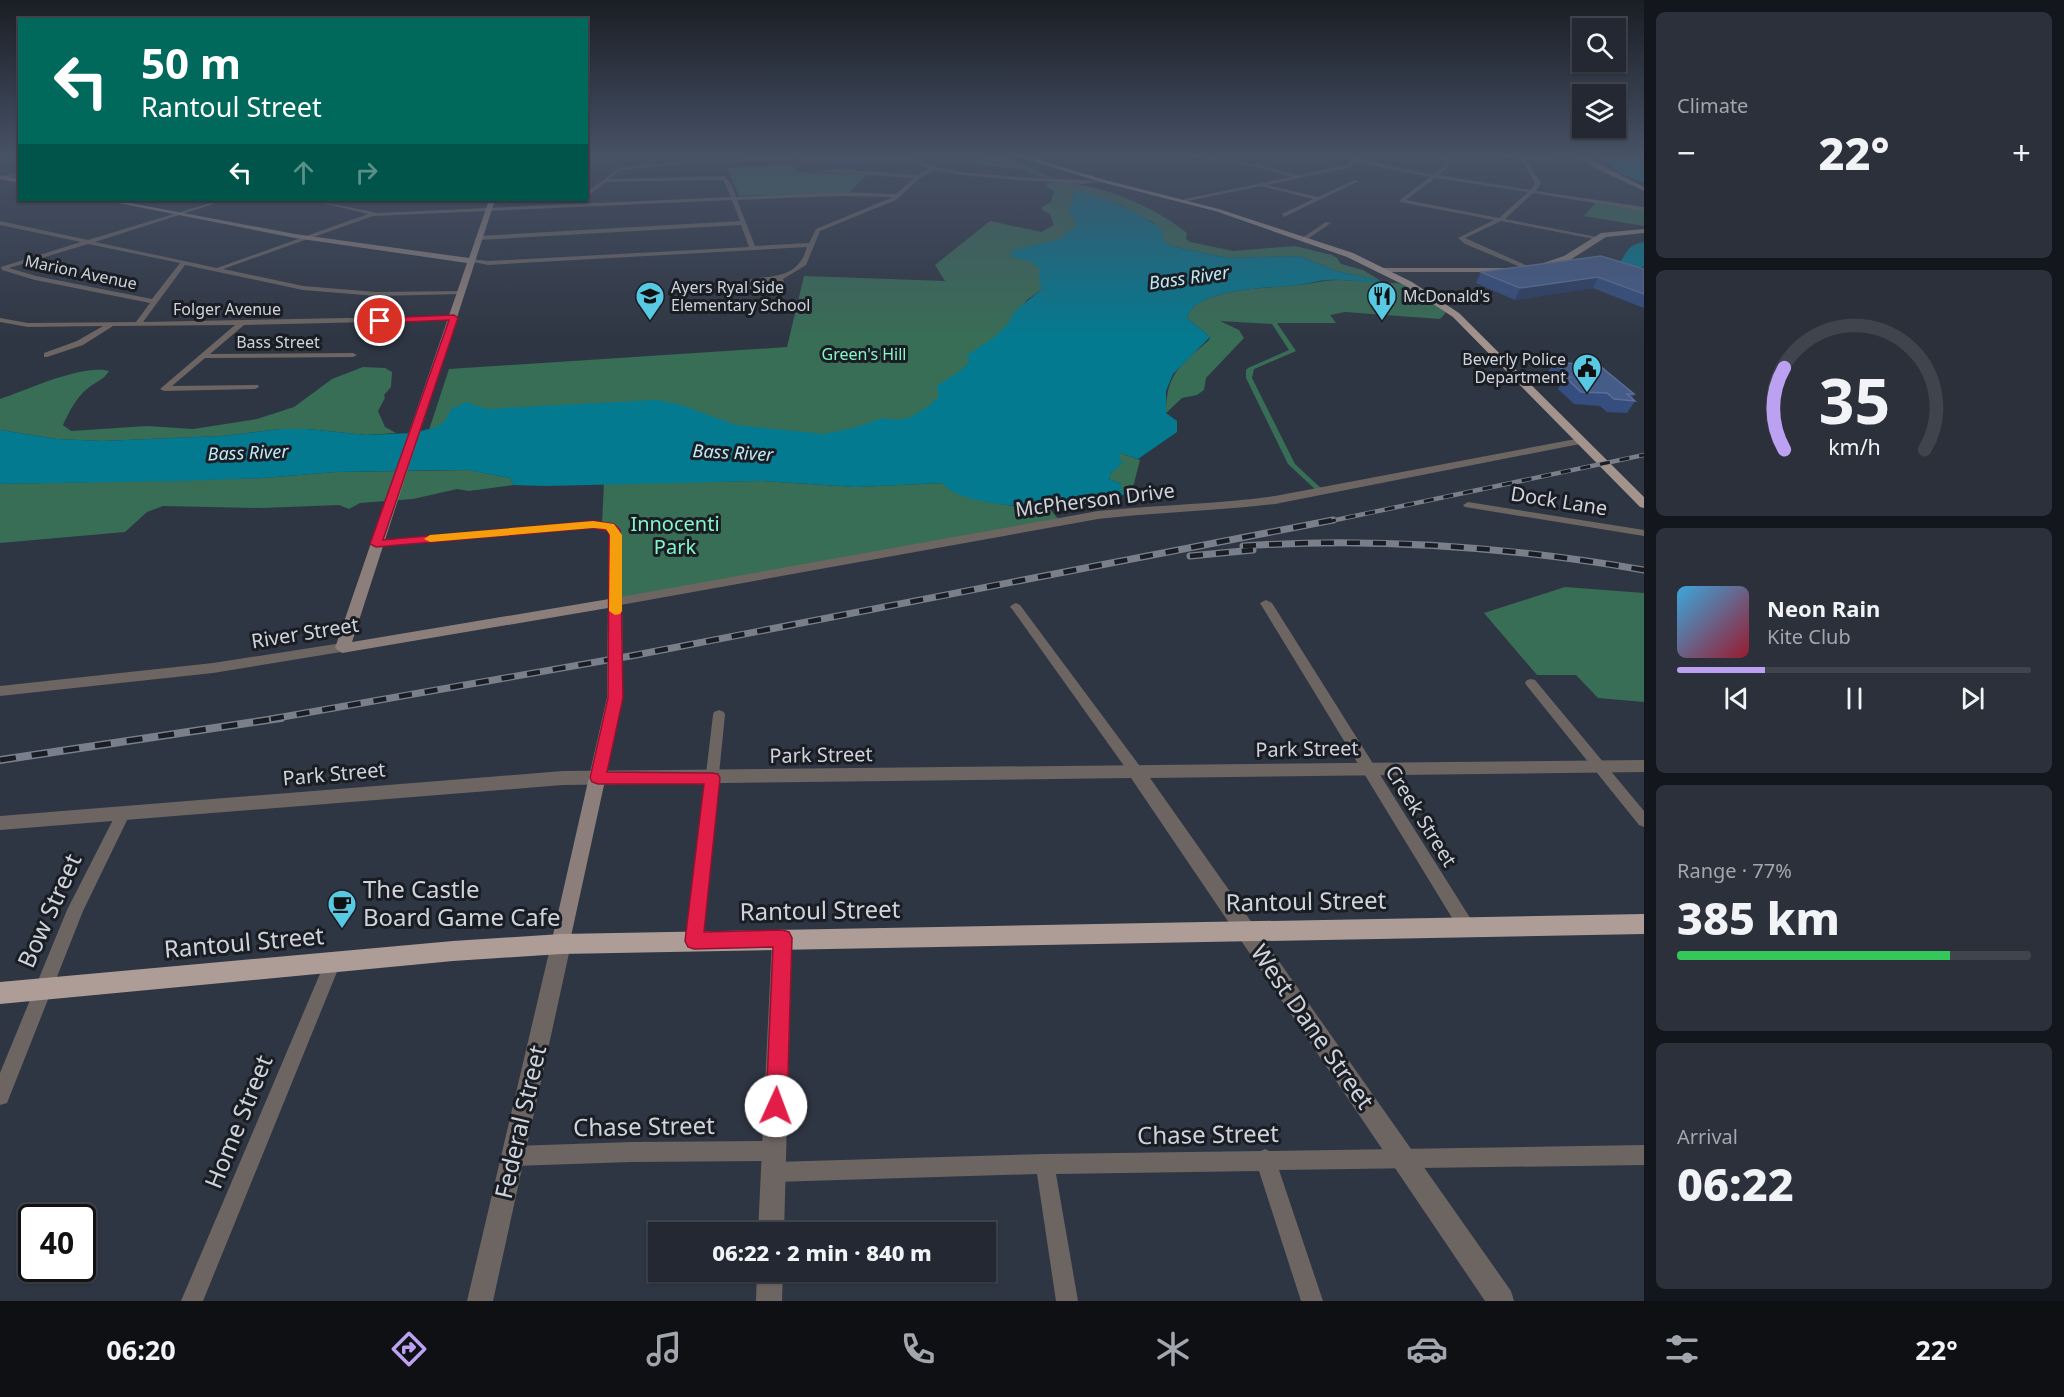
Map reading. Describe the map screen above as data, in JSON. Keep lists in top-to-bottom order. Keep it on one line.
{"streets":{"highway":["Rantoul Street"],"main road":["River Street"],"street":["Marion Avenue","Folger Avenue","Bass Street","McPherson Drive","Dock Lane","Park Street","Creek Street","Bow Street","West Dane Street","Home Street","Federal Street","Chase Street"]},"crossings":[["McPherson Drive","River Street"],["Park Street","Creek Street"],["Park Street","Bow Street"],["Park Street","West Dane Street"],["Creek Street","Rantoul Street"],["Rantoul Street","Bow Street"],["Rantoul Street","West Dane Street"],["Rantoul Street","Home Street"],["Rantoul Street","Federal Street"],["West Dane Street","Chase Street"],["Federal Street","Chase Street"]],"water":["Bass River"],"parks":["Green's Hill","Innocenti Park"],"places":{"school or university":["Ayers Ryal Side Elementary School"],"restaurant":["McDonald's"],"public building":["Beverly Police Department"],"cafe":["The Castle Board Game Cafe"]},"page":{"tile":["Climate",["Range · 77%","385 km"],["Arrival","06:22"]],"turn":["50 m","Rantoul Street"],"heat":["−","22°","+"],"song":["Neon Rain","Kite Club"],"limit":"40","trip":"06:22 · 2 min · 840 m","tabs":["06:20","22°"],"gauge":["35","km/h"]}}
